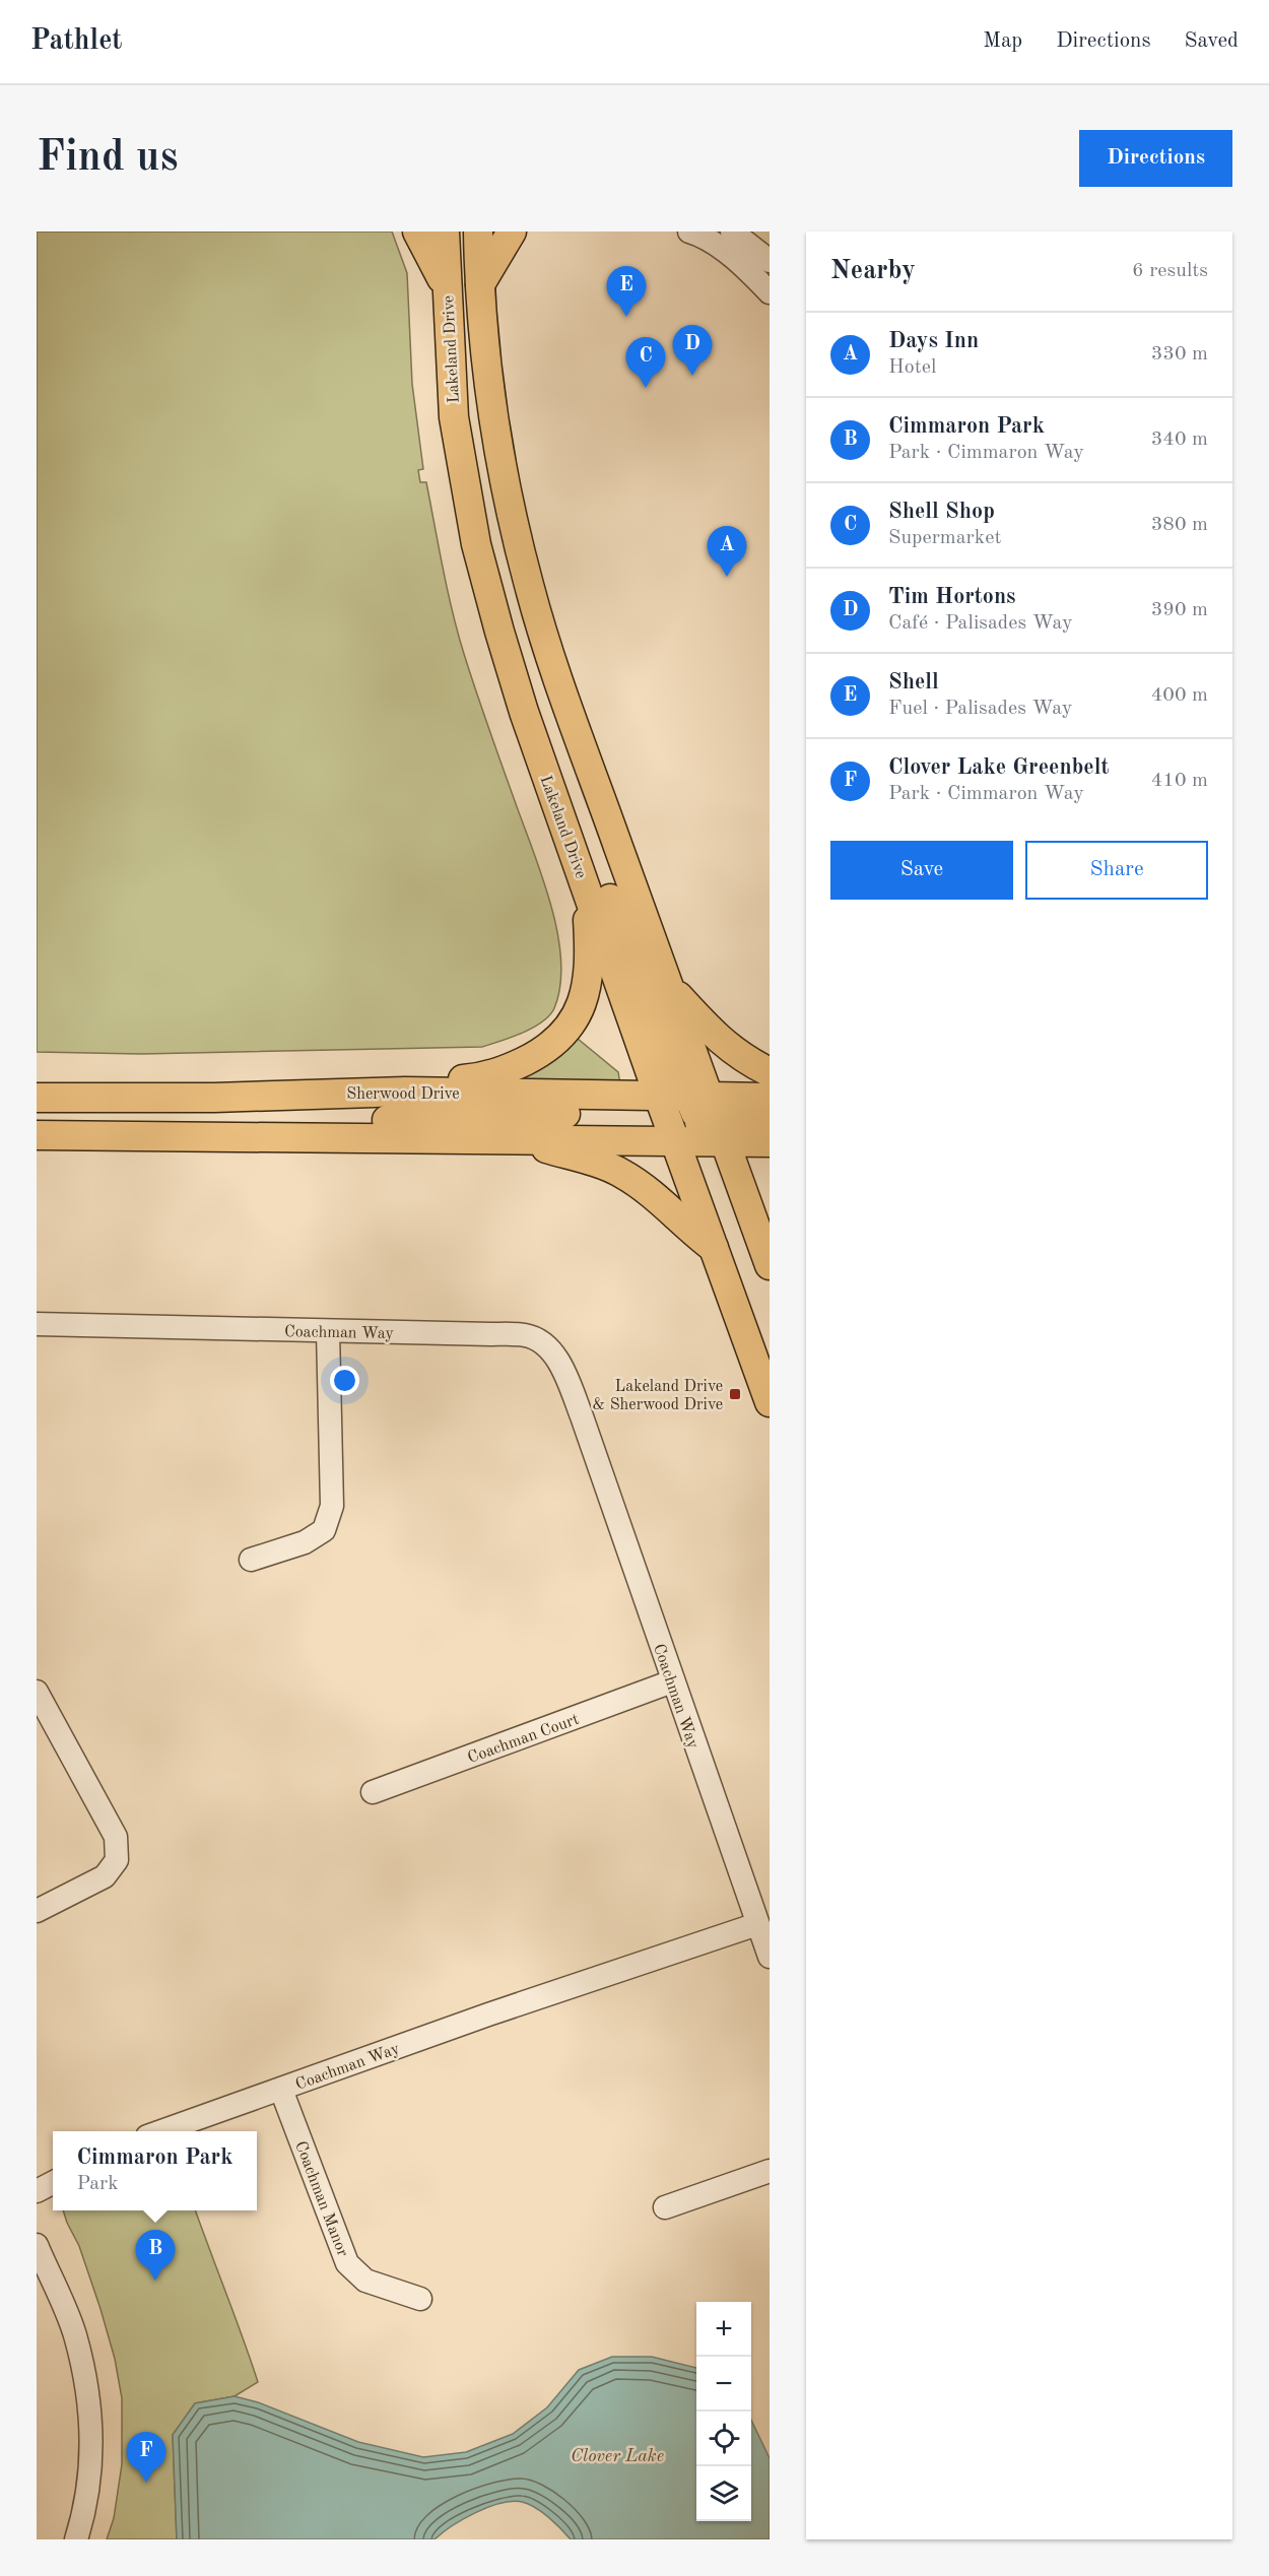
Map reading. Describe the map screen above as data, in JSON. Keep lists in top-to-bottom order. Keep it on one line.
{"streets":{"main road":["Lakeland Drive","Sherwood Drive"],"street":["Coachman Way","Coachman Court","Coachman Manor"]},"crossings":[["Lakeland Drive","Sherwood Drive"],["Coachman Way","Coachman Court"],["Coachman Way","Coachman Manor"]],"water":["Clover Lake"],"places":{"transit":["Lakeland Drive & Sherwood Drive"]},"page":{"header":"Pathlet","nav":["Map","Directions","Saved"],"buttons":["Directions",["Save","Share"]],"title":"Find us","heading":["Nearby","6 results"],"pins":["E","D","C","A","B","F"],"list":[{"mark":"A","name":"Days Inn","note":"Hotel","value":"330 m"},{"mark":"B","name":"Cimmaron Park","note":"Park · Cimmaron Way","value":"340 m"},{"mark":"C","name":"Shell Shop","note":"Supermarket","value":"380 m"},{"mark":"D","name":"Tim Hortons","note":"Café · Palisades Way","value":"390 m"},{"mark":"E","name":"Shell","note":"Fuel · Palisades Way","value":"400 m"},{"mark":"F","name":"Clover Lake Greenbelt","note":"Park · Cimmaron Way","value":"410 m"}],"popup":["Cimmaron Park","Park"],"map_buttons":["+","−"]}}
